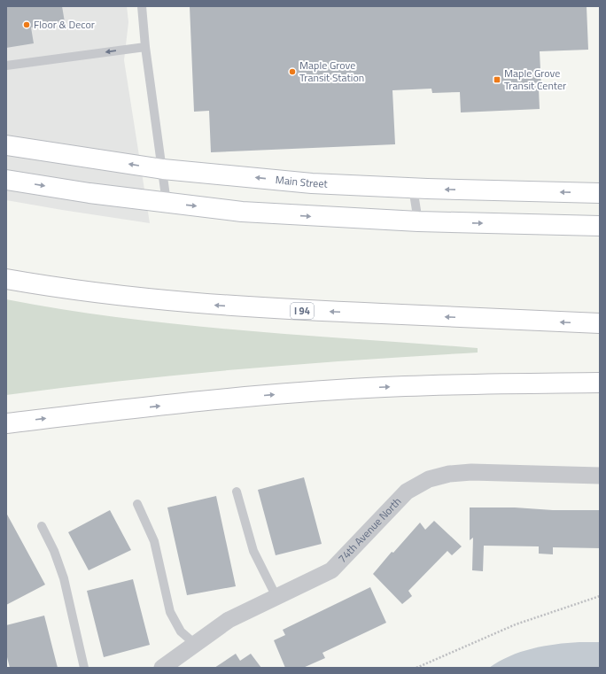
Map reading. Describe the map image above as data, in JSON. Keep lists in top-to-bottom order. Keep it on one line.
{"streets":{"main road":["Main Street","I 94"],"street":["74th Avenue North"]},"places":{"other":["Floor & Decor","Maple Grove Transit Station"],"transit":["Maple Grove Transit Center"]}}
